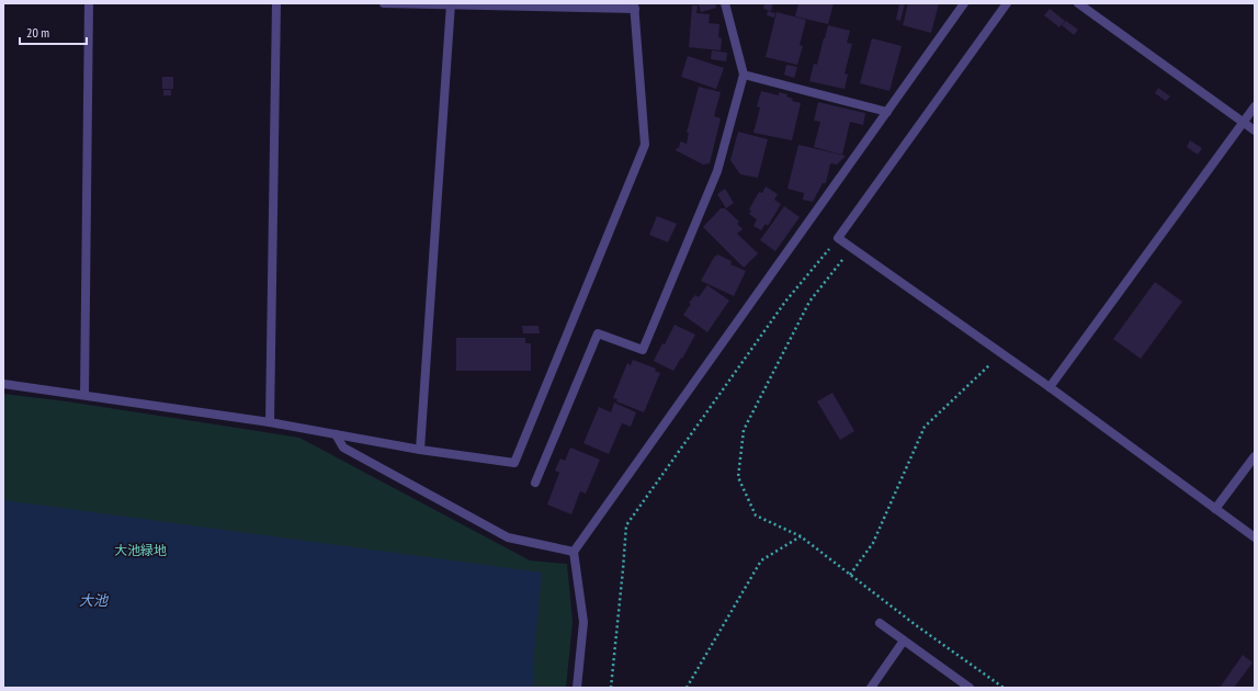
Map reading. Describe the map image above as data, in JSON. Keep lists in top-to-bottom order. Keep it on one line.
{"water":["大池"],"parks":["大池緑地"],"scale_bar":"20 m"}
